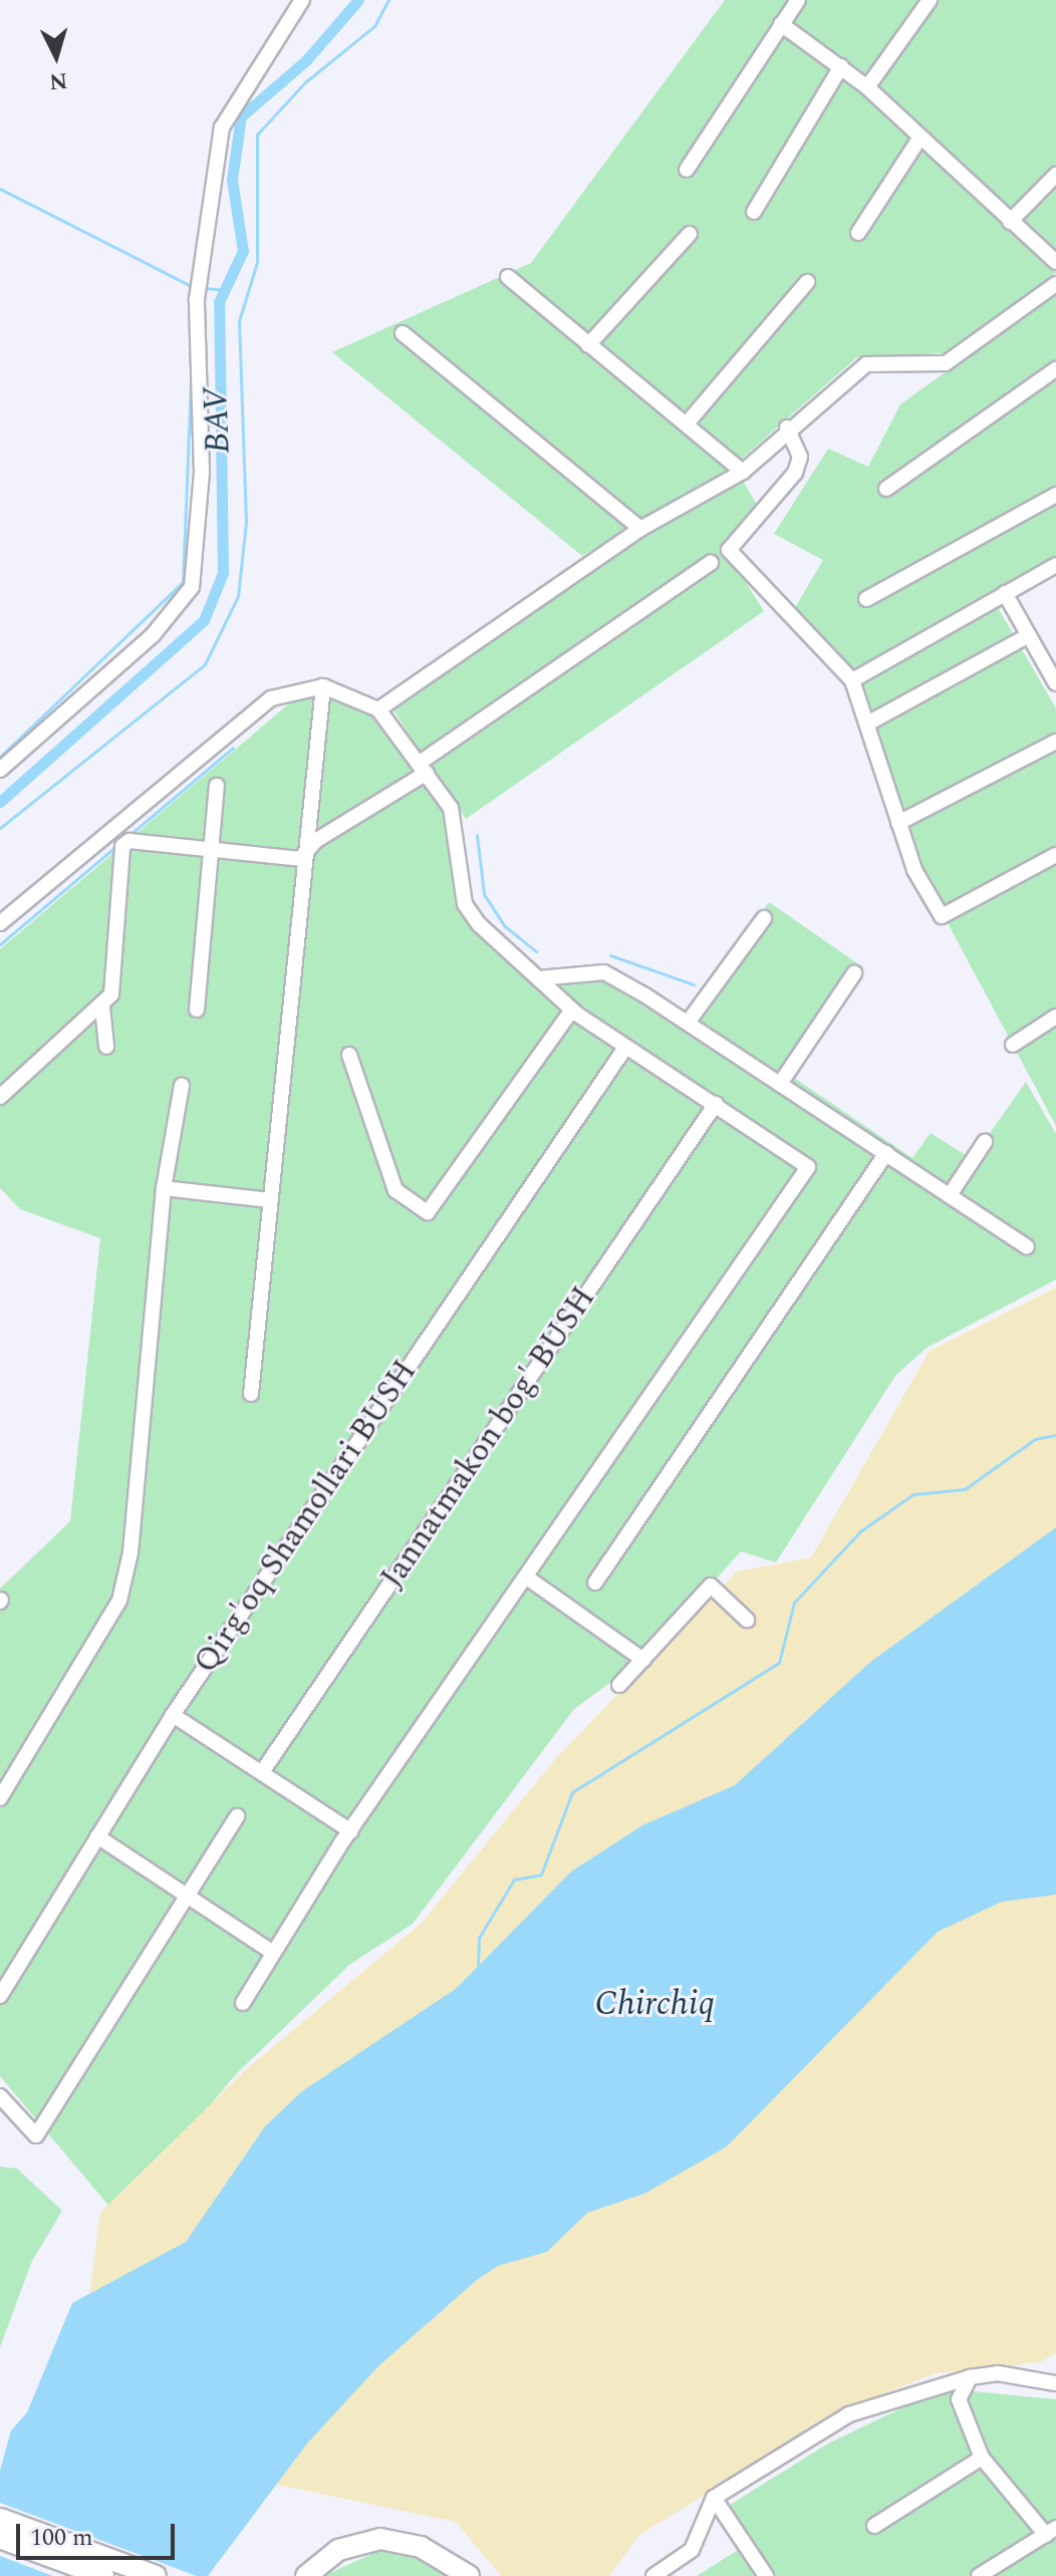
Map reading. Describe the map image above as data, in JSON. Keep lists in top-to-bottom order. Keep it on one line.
{"streets":{"street":["Jannatmakon bog' BUSH","Qirg'oq Shamollari BUSH"]},"water":["BAV","Chirchiq"],"scale_bar":"100 m","north":"bottom"}
